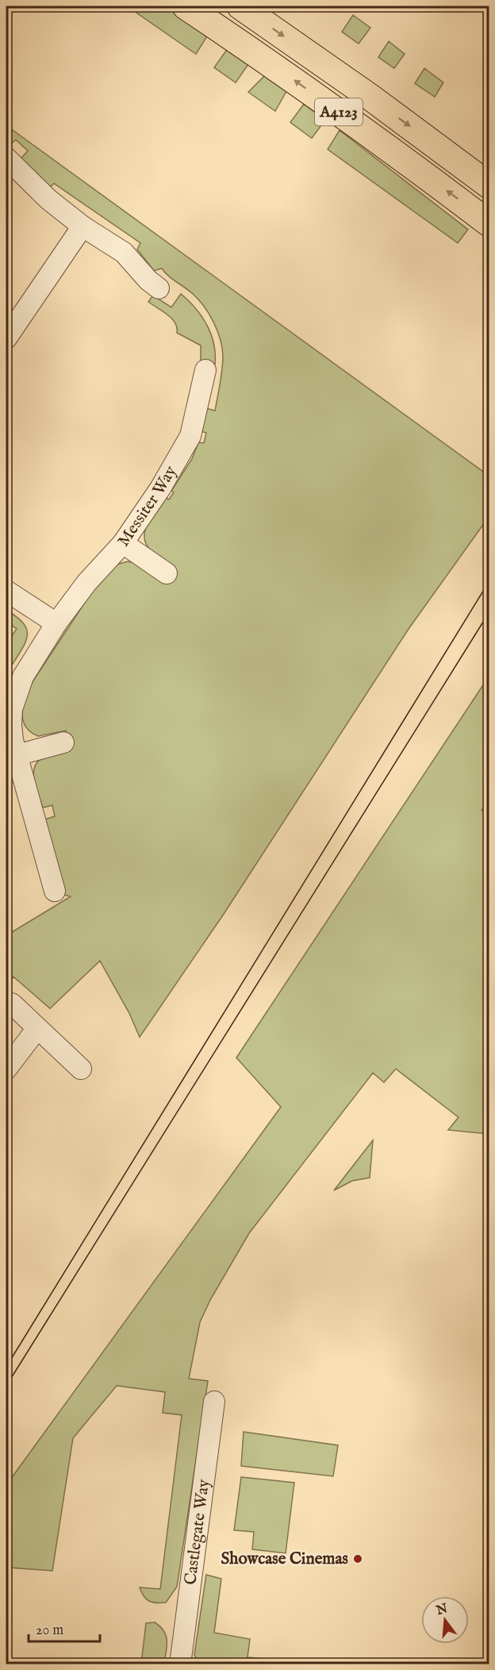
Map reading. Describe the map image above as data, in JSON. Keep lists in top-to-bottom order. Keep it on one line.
{"streets":{"highway":["A4123"],"street":["Messiter Way","Castlegate Way"]},"places":["Showcase Cinemas"],"scale_bar":"20 m","north":"top"}
